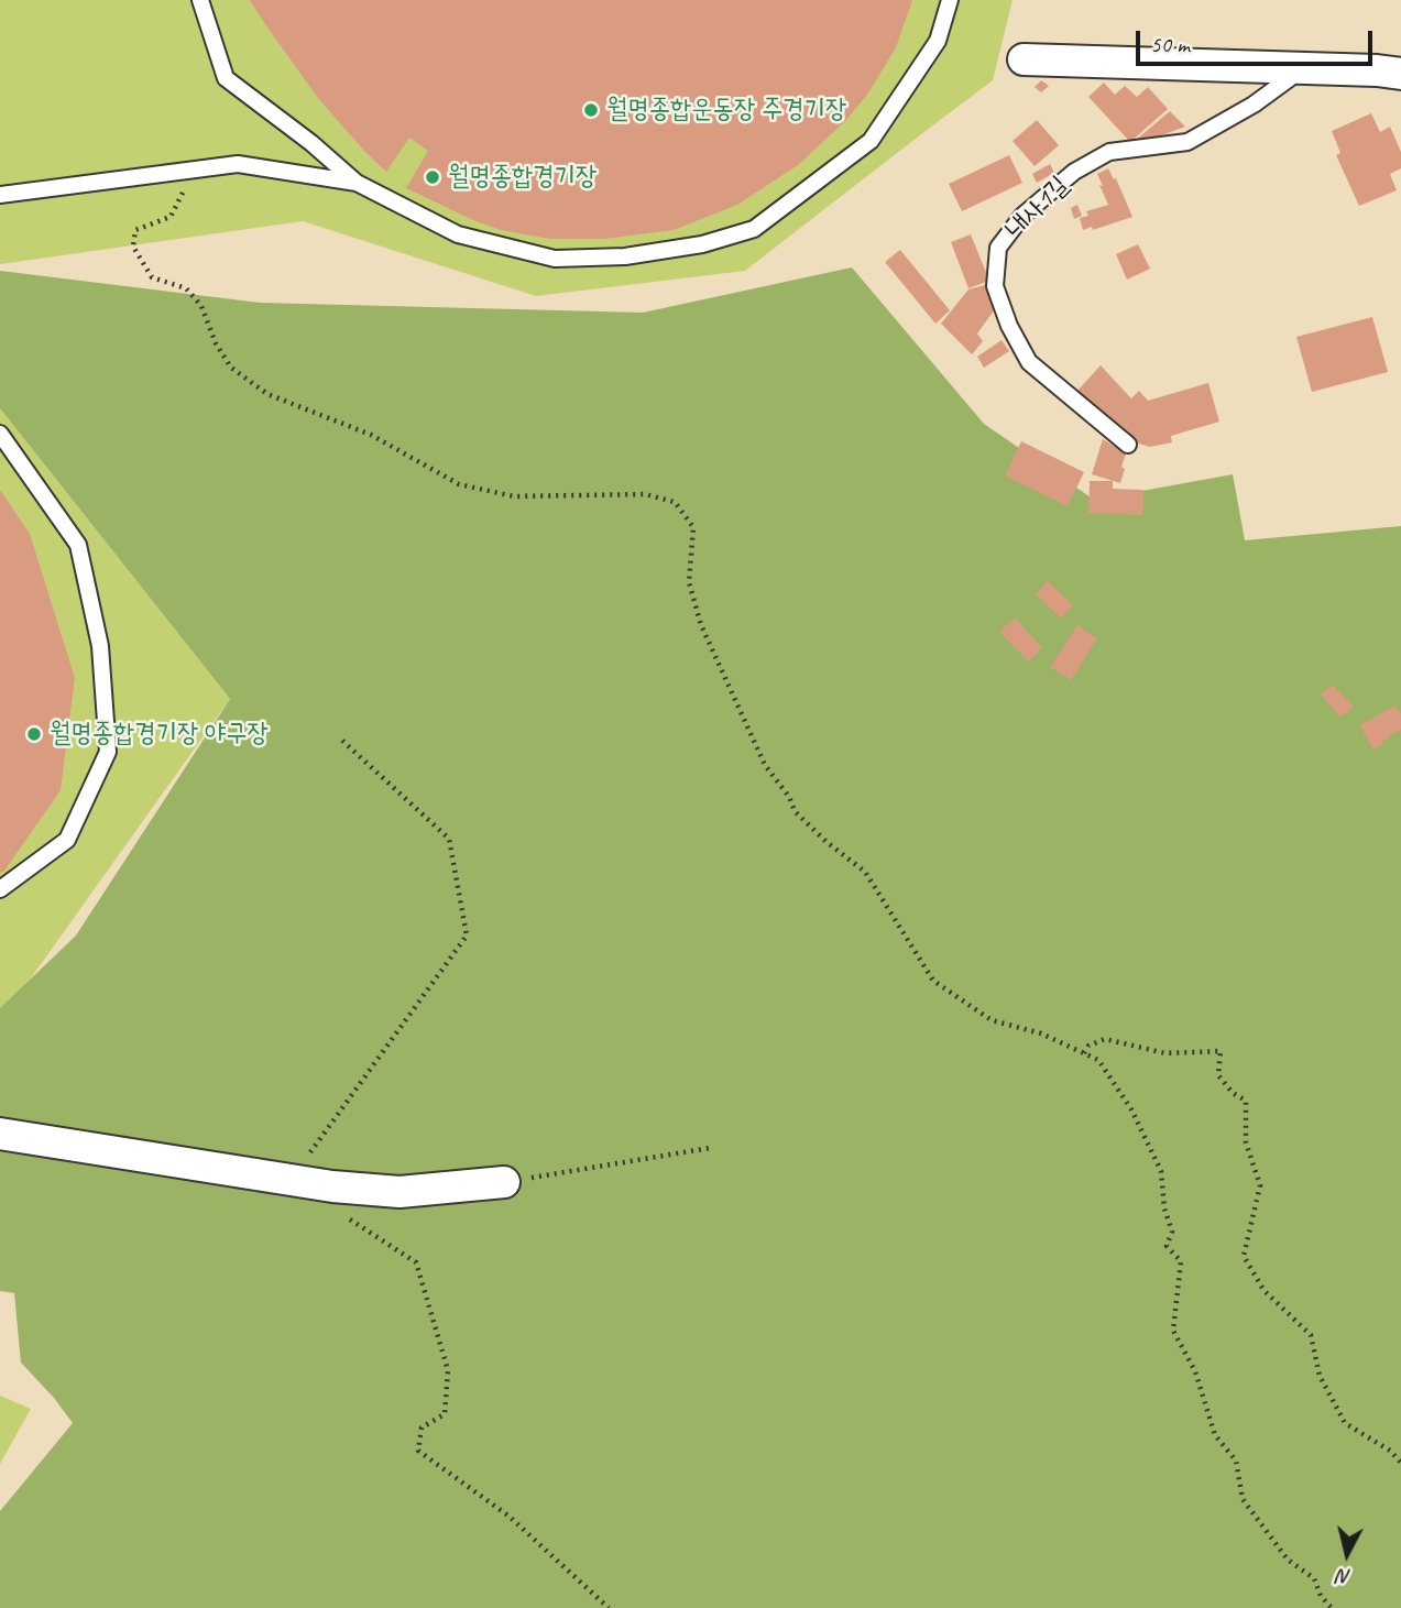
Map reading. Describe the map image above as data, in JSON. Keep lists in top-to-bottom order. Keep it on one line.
{"streets":{"lane":["내사1길"]},"places":["월명종합운동장 주경기장","월명종합경기장","월명종합경기장 야구장"],"scale_bar":"50 m","north":"bottom"}
